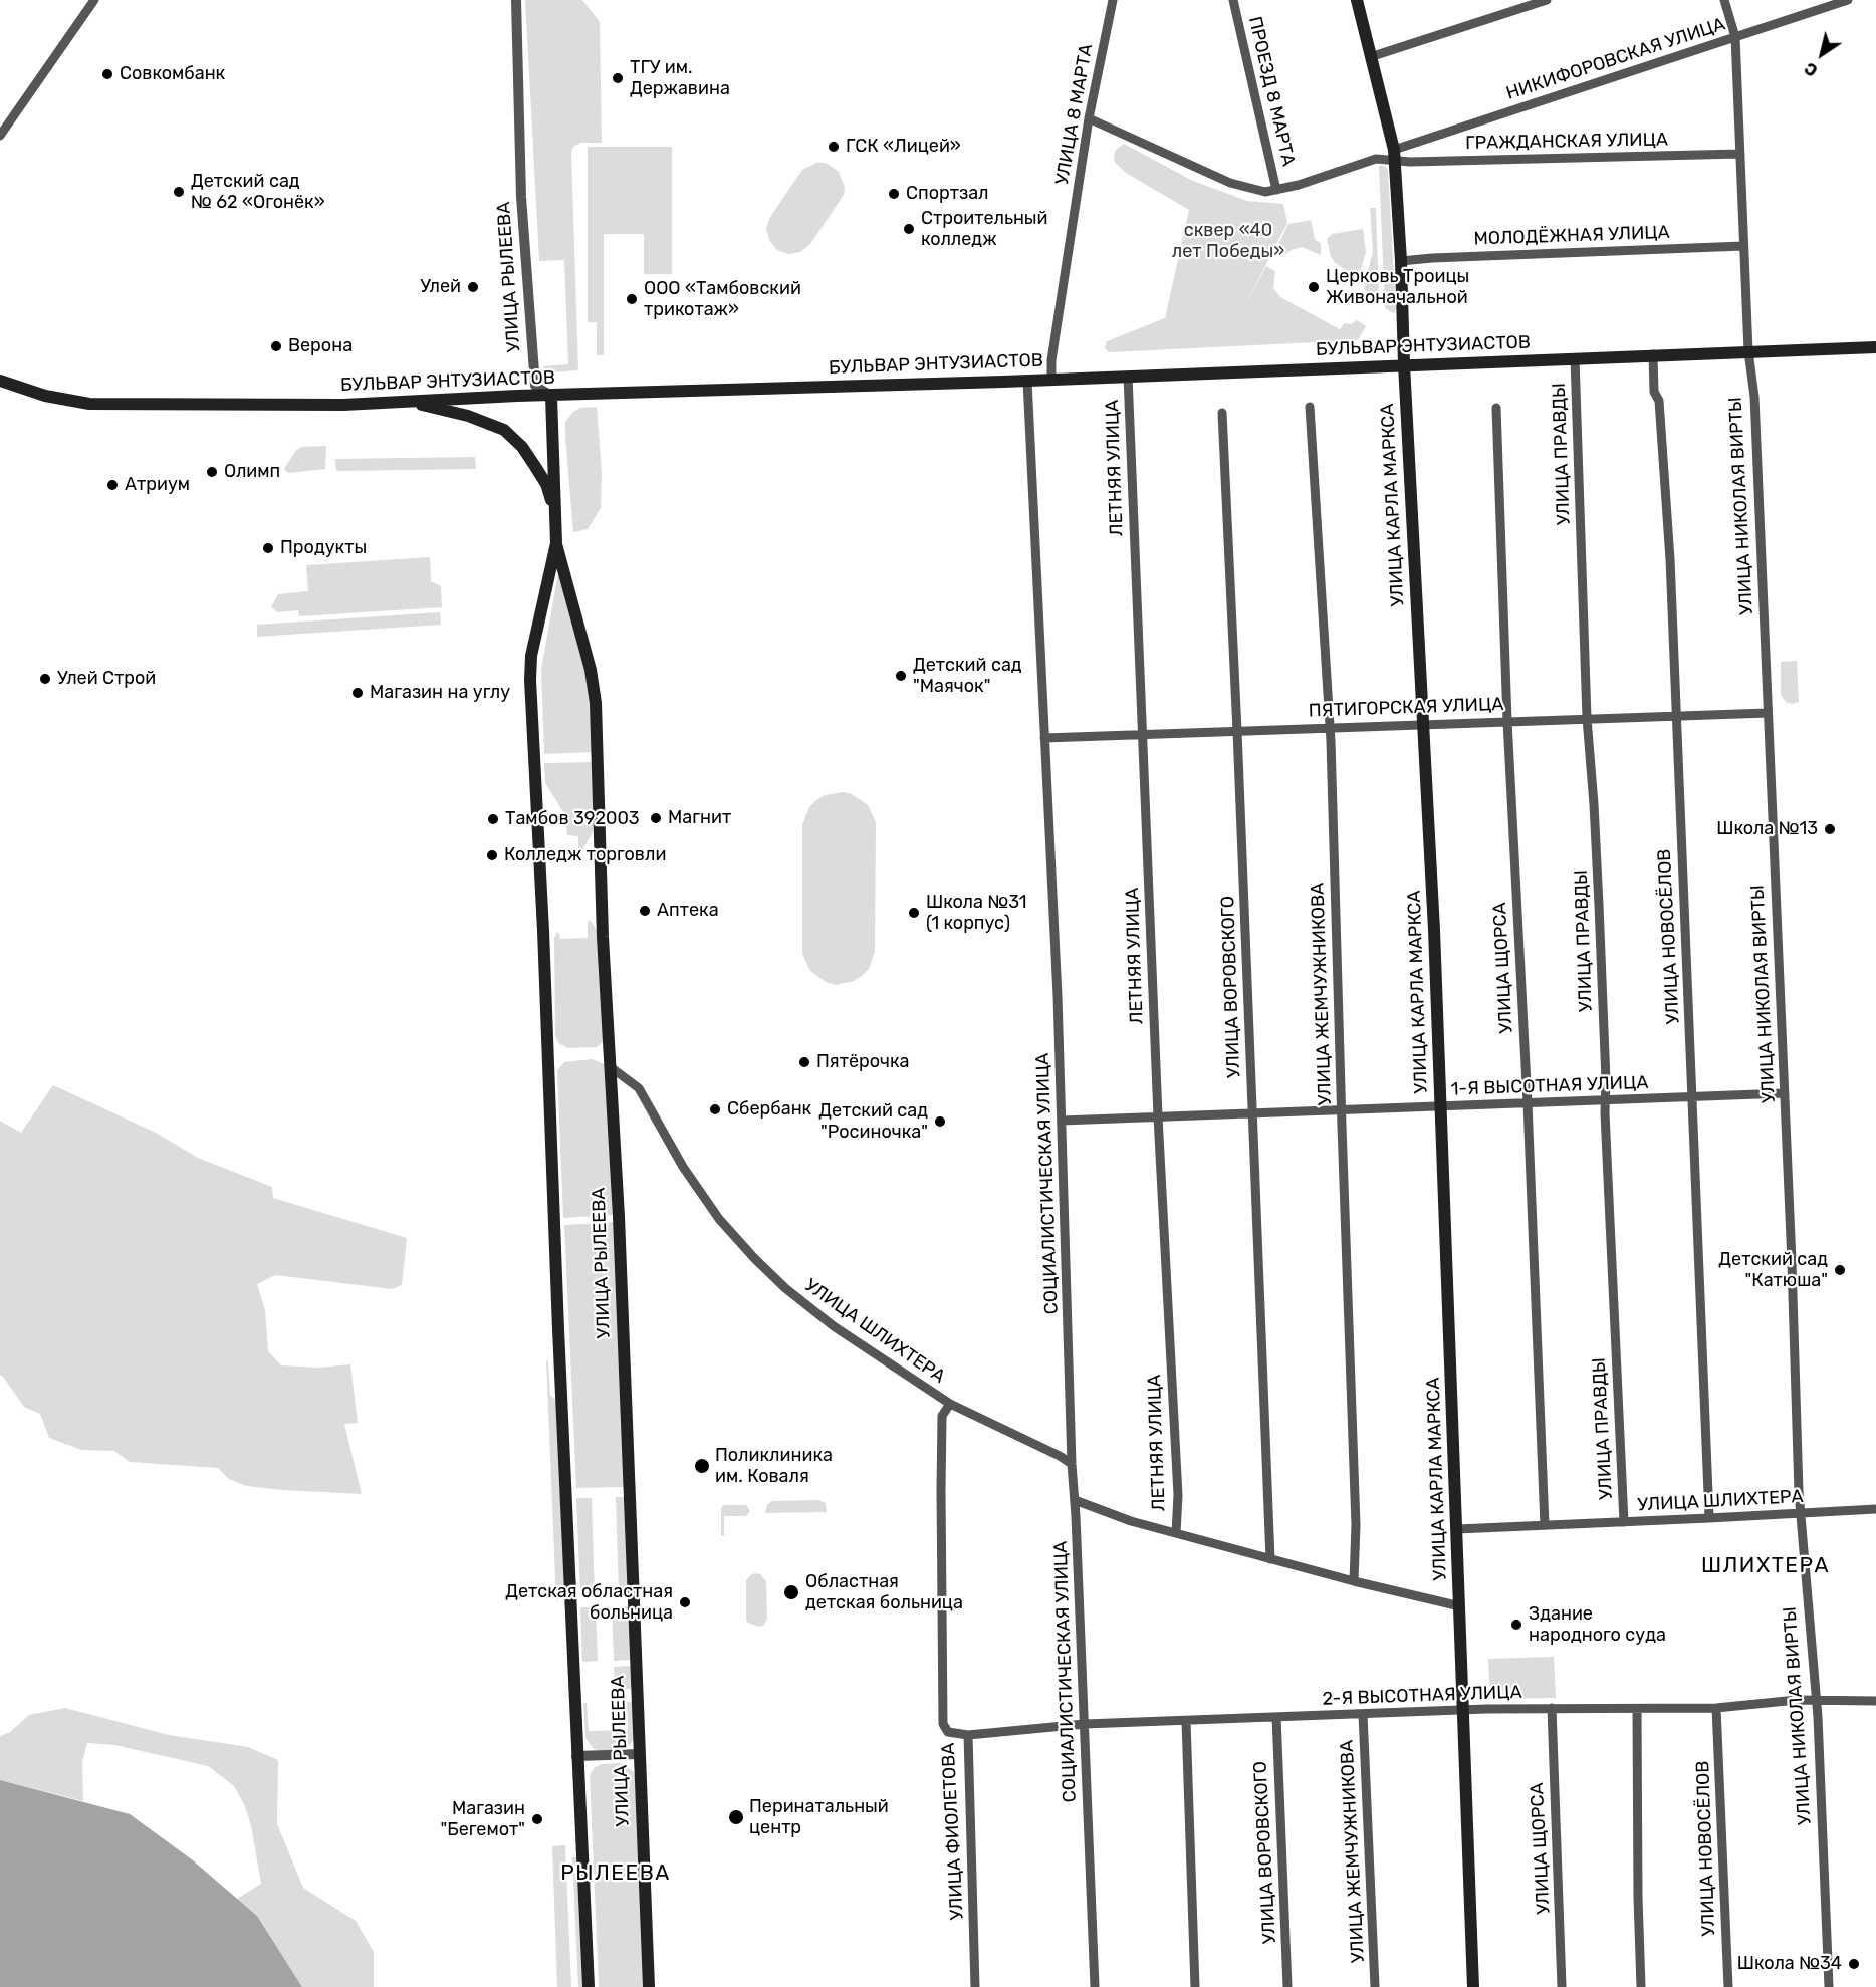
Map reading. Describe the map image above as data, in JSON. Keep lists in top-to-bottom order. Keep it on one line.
{"streets":{"main road":["УЛИЦА РЫЛЕЕВА","БУЛЬВАР ЭНТУЗИАСТОВ","УЛИЦА КАРЛА МАРКСА"],"street":["НИКИФОРОВСКАЯ УЛИЦА","ПРОЕЗД 8 МАРТА","УЛИЦА 8 МАРТА","ГРАЖДАНСКАЯ УЛИЦА","МОЛОДЁЖНАЯ УЛИЦА","УЛИЦА ПРАВДЫ","ЛЕТНЯЯ УЛИЦА","УЛИЦА НИКОЛАЯ ВИРТЫ","ПЯТИГОРСКАЯ УЛИЦА","УЛИЦА НОВОСЁЛОВ","УЛИЦА ЩОРСА","УЛИЦА ВОРОВСКОГО","УЛИЦА ЖЕМЧУЖНИКОВА","1-Я ВЫСОТНАЯ УЛИЦА","СОЦИАЛИСТИЧЕСКАЯ УЛИЦА","УЛИЦА ШЛИХТЕРА","2-Я ВЫСОТНАЯ УЛИЦА","УЛИЦА ФИОЛЕТОВА"]},"crossings":[["НИКИФОРОВСКАЯ УЛИЦА","ГРАЖДАНСКАЯ УЛИЦА"],["НИКИФОРОВСКАЯ УЛИЦА","УЛИЦА КАРЛА МАРКСА"],["НИКИФОРОВСКАЯ УЛИЦА","УЛИЦА НИКОЛАЯ ВИРТЫ"],["УЛИЦА 8 МАРТА","БУЛЬВАР ЭНТУЗИАСТОВ"],["ГРАЖДАНСКАЯ УЛИЦА","УЛИЦА КАРЛА МАРКСА"],["ГРАЖДАНСКАЯ УЛИЦА","УЛИЦА НИКОЛАЯ ВИРТЫ"],["МОЛОДЁЖНАЯ УЛИЦА","УЛИЦА КАРЛА МАРКСА"],["МОЛОДЁЖНАЯ УЛИЦА","УЛИЦА НИКОЛАЯ ВИРТЫ"],["УЛИЦА РЫЛЕЕВА","БУЛЬВАР ЭНТУЗИАСТОВ"],["УЛИЦА РЫЛЕЕВА","УЛИЦА ШЛИХТЕРА"],["БУЛЬВАР ЭНТУЗИАСТОВ","УЛИЦА ПРАВДЫ"],["БУЛЬВАР ЭНТУЗИАСТОВ","ЛЕТНЯЯ УЛИЦА"],["БУЛЬВАР ЭНТУЗИАСТОВ","УЛИЦА КАРЛА МАРКСА"],["БУЛЬВАР ЭНТУЗИАСТОВ","УЛИЦА НИКОЛАЯ ВИРТЫ"],["БУЛЬВАР ЭНТУЗИАСТОВ","УЛИЦА НОВОСЁЛОВ"],["БУЛЬВАР ЭНТУЗИАСТОВ","СОЦИАЛИСТИЧЕСКАЯ УЛИЦА"],["УЛИЦА ПРАВДЫ","ПЯТИГОРСКАЯ УЛИЦА"],["УЛИЦА ПРАВДЫ","1-Я ВЫСОТНАЯ УЛИЦА"],["УЛИЦА ПРАВДЫ","УЛИЦА ШЛИХТЕРА"],["ЛЕТНЯЯ УЛИЦА","ПЯТИГОРСКАЯ УЛИЦА"],["ЛЕТНЯЯ УЛИЦА","1-Я ВЫСОТНАЯ УЛИЦА"],["УЛИЦА КАРЛА МАРКСА","ПЯТИГОРСКАЯ УЛИЦА"],["УЛИЦА КАРЛА МАРКСА","1-Я ВЫСОТНАЯ УЛИЦА"],["УЛИЦА КАРЛА МАРКСА","УЛИЦА ШЛИХТЕРА"],["УЛИЦА КАРЛА МАРКСА","2-Я ВЫСОТНАЯ УЛИЦА"],["УЛИЦА НИКОЛАЯ ВИРТЫ","ПЯТИГОРСКАЯ УЛИЦА"],["УЛИЦА НИКОЛАЯ ВИРТЫ","1-Я ВЫСОТНАЯ УЛИЦА"],["УЛИЦА НИКОЛАЯ ВИРТЫ","УЛИЦА ШЛИХТЕРА"],["УЛИЦА НИКОЛАЯ ВИРТЫ","2-Я ВЫСОТНАЯ УЛИЦА"],["ПЯТИГОРСКАЯ УЛИЦА","УЛИЦА НОВОСЁЛОВ"],["ПЯТИГОРСКАЯ УЛИЦА","УЛИЦА ЩОРСА"],["ПЯТИГОРСКАЯ УЛИЦА","УЛИЦА ВОРОВСКОГО"],["ПЯТИГОРСКАЯ УЛИЦА","УЛИЦА ЖЕМЧУЖНИКОВА"],["ПЯТИГОРСКАЯ УЛИЦА","СОЦИАЛИСТИЧЕСКАЯ УЛИЦА"],["УЛИЦА НОВОСЁЛОВ","1-Я ВЫСОТНАЯ УЛИЦА"],["УЛИЦА НОВОСЁЛОВ","УЛИЦА ШЛИХТЕРА"],["УЛИЦА НОВОСЁЛОВ","2-Я ВЫСОТНАЯ УЛИЦА"],["УЛИЦА ЩОРСА","1-Я ВЫСОТНАЯ УЛИЦА"],["УЛИЦА ЩОРСА","УЛИЦА ШЛИХТЕРА"],["УЛИЦА ЩОРСА","2-Я ВЫСОТНАЯ УЛИЦА"],["УЛИЦА ВОРОВСКОГО","1-Я ВЫСОТНАЯ УЛИЦА"],["УЛИЦА ВОРОВСКОГО","2-Я ВЫСОТНАЯ УЛИЦА"],["УЛИЦА ЖЕМЧУЖНИКОВА","1-Я ВЫСОТНАЯ УЛИЦА"],["УЛИЦА ЖЕМЧУЖНИКОВА","2-Я ВЫСОТНАЯ УЛИЦА"],["1-Я ВЫСОТНАЯ УЛИЦА","СОЦИАЛИСТИЧЕСКАЯ УЛИЦА"],["СОЦИАЛИСТИЧЕСКАЯ УЛИЦА","УЛИЦА ШЛИХТЕРА"],["СОЦИАЛИСТИЧЕСКАЯ УЛИЦА","2-Я ВЫСОТНАЯ УЛИЦА"],["УЛИЦА ШЛИХТЕРА","УЛИЦА ФИОЛЕТОВА"],["2-Я ВЫСОТНАЯ УЛИЦА","УЛИЦА ФИОЛЕТОВА"]],"districts":["ШЛИХТЕРА","РЫЛЕЕВА"],"parks":["cквер «40 лет Победы»"],"places":["Совкомбанк","ТГУ им. Державина","ГСК «Лицей»","Детский сад № 62 «Огонёк»","Спортзал","Строительный колледж","Улей","Церковь Троицы Живоначальной","ООО «Тамбовский трикотаж»","Верона","Олимп","Атриум","Продукты","Детский сад \"Маячок\"","Улей Строй","Магазин на углу","Магнит","Тамбов 392003","Школа №13","Колледж торговли","Аптека","Школа №31 (1 корпус)","Пятёрочка","Сбербанк","Детский сад \"Росиночка\"","Детский сад \"Катюша\"","Поликлиника им. Коваля","Областная детская больница","Детская областная больница","Здание народного суда","Перинатальный центр","Магазин \"Бегемот\"","Школа №34"],"north":"bottom left"}
